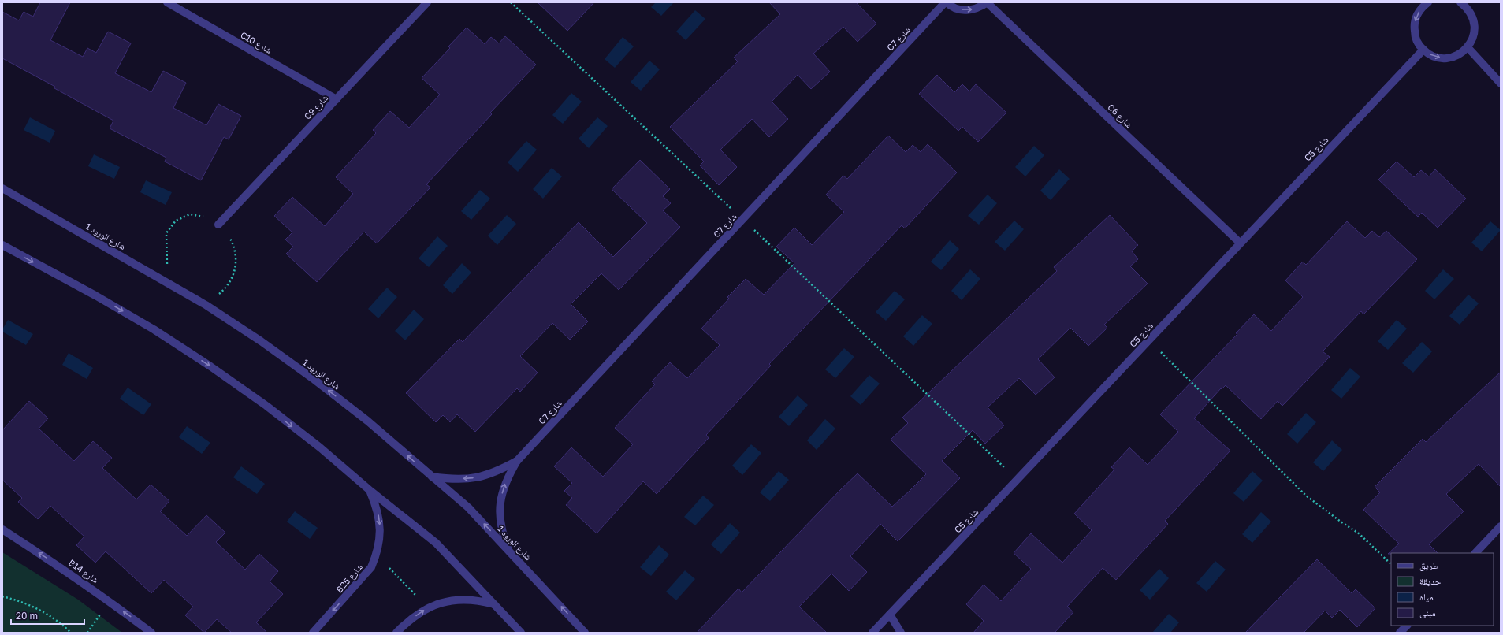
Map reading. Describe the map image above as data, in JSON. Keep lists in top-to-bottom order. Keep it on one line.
{"streets":{"street":["C7 شارع","C10 شارع","C9 شارع","C6 شارع","C5 شارع","شارع الورود 1","B14 شارع","B25 شارع"]},"crossings":[["C7 شارع","شارع الورود 1"],["C10 شارع","C9 شارع"],["C9 شارع","شارع الورود 1"],["C6 شارع","C5 شارع"]],"one_way":["B14 شارع","B25 شارع"],"legend":["طريق","حديقة","مياه","مبنى"],"scale_bar":"20 m"}
